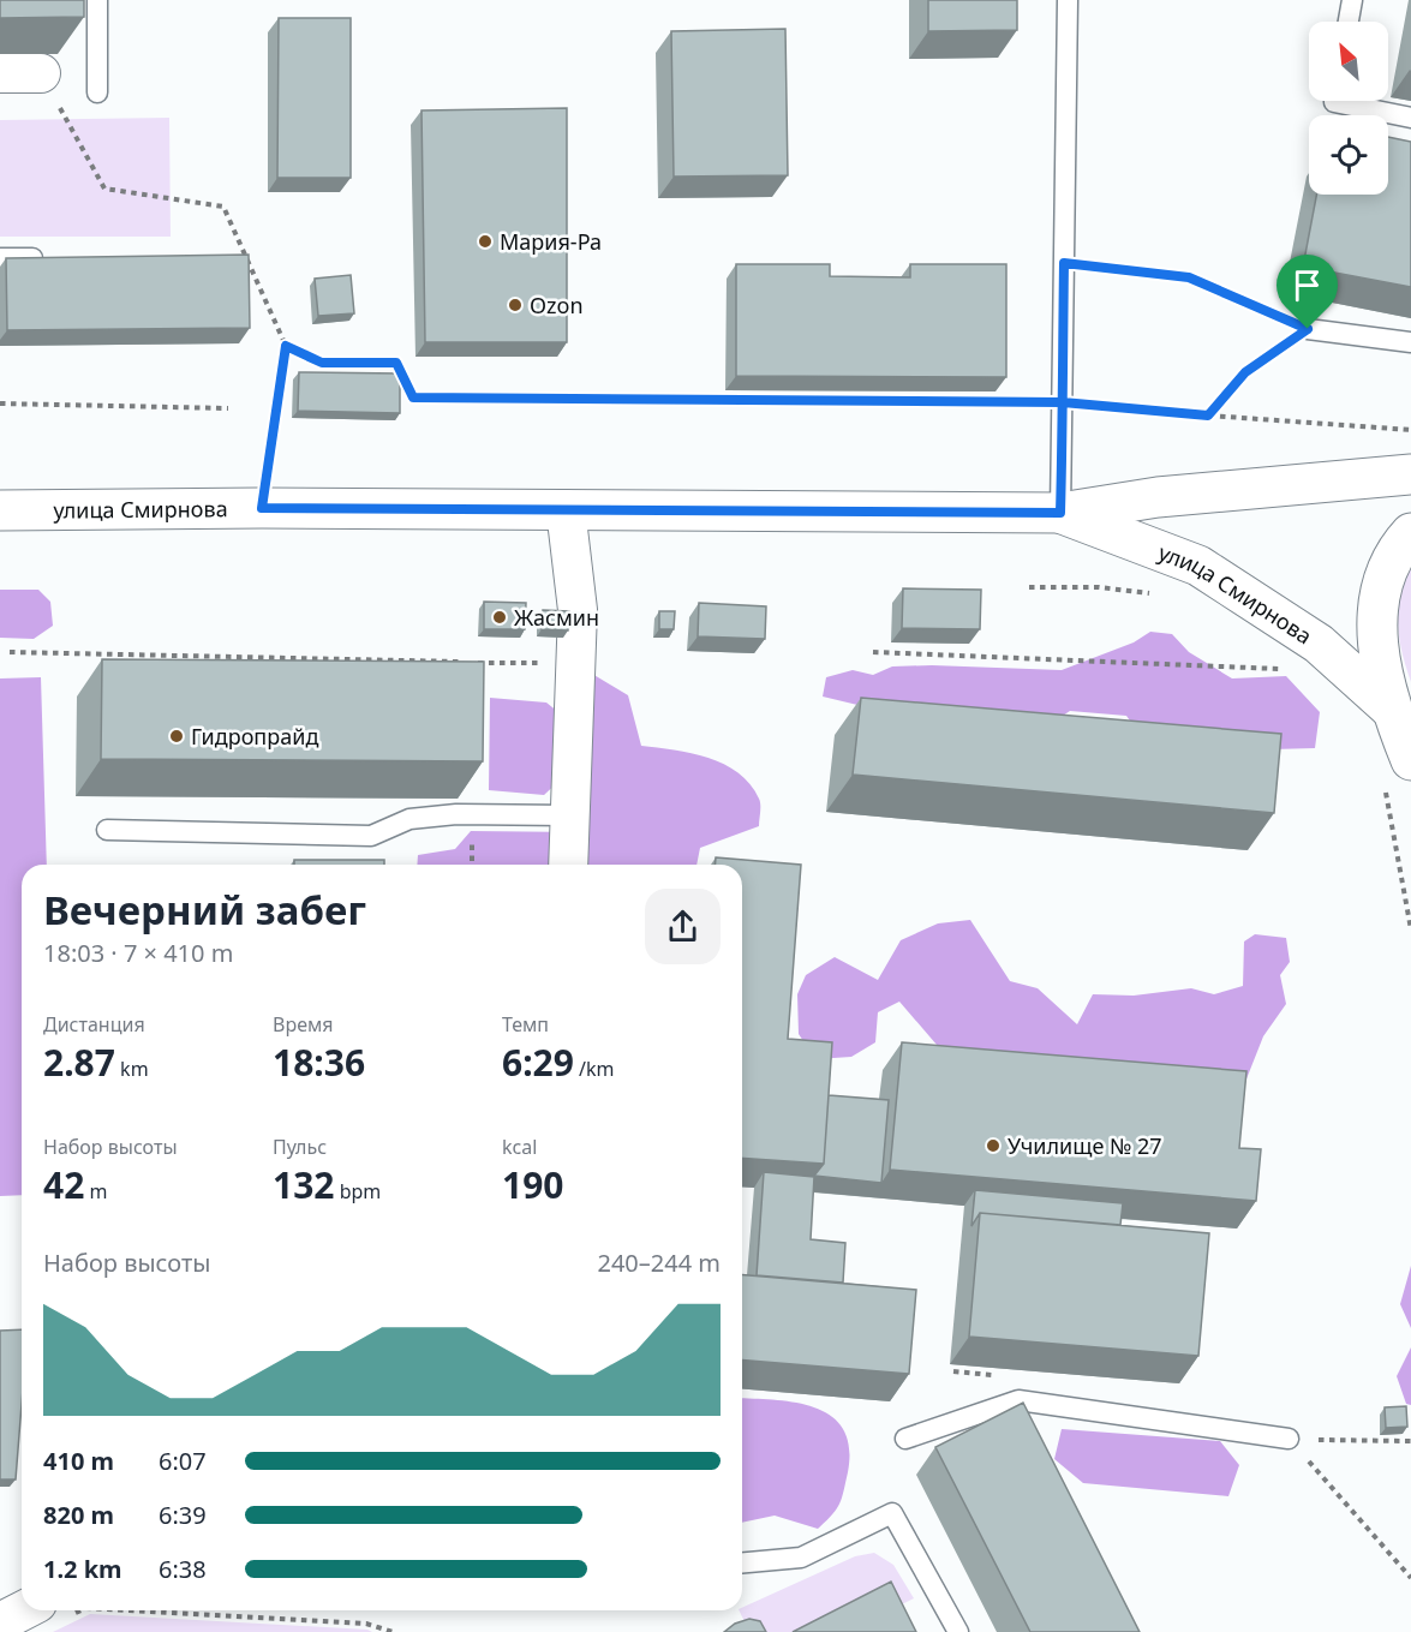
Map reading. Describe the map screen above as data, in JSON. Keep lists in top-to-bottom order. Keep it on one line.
{"streets":{"main road":["улица Смирнова"]},"places":["Мария-Ра","Ozon","Жасмин","Гидропрайд","Училище № 27"],"north":"top left","page":{"heading":["Вечерний забег","18:03 · 7 × 410 m"],"stats":[["Дистанция","2.87 km"],["Время","18:36"],["Темп","6:29 /km"],["Набор высоты","42 m"],["Пульс","132 bpm"],["kcal","190"]],"chart":["Набор высоты","240–244 m"],"list":[{"name":"410 m","note":"6:07"},{"name":"820 m","note":"6:39"},{"name":"1.2 km","note":"6:38"}]}}
